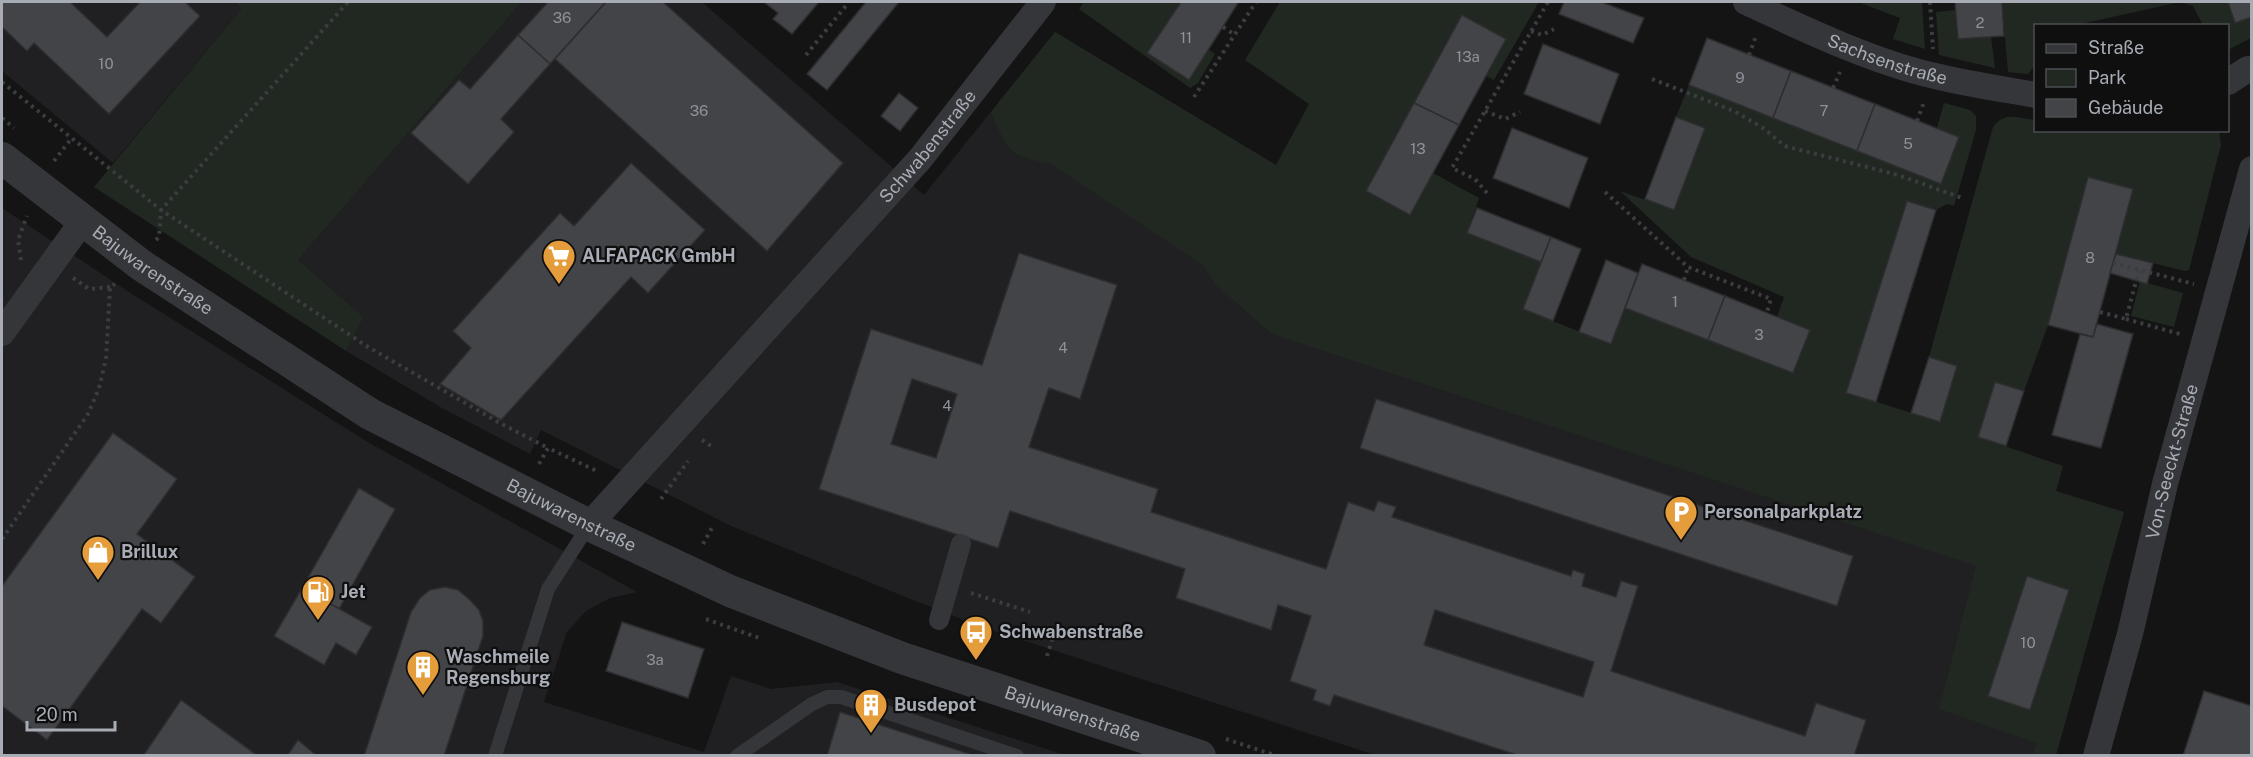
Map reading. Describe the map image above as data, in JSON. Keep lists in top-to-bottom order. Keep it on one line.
{"streets":{"street":["Sachsenstraße","Schwabenstraße","Bajuwarenstraße","Von-Seeckt-Straße"]},"crossings":[["Schwabenstraße","Bajuwarenstraße"]],"places":{"supermarket":["ALFAPACK GmbH"],"parking":["Personalparkplatz"],"shop":["Brillux"],"fuel station":["Jet"],"bus stop":["Schwabenstraße"],"building":["Waschmeile Regensburg","Busdepot"]},"house_numbers":["36","2","11","13a","10","9","36","7","5","13","8","1","3","4","4","10","3a"],"legend":["Straße","Park","Gebäude"],"scale_bar":"20 m"}
